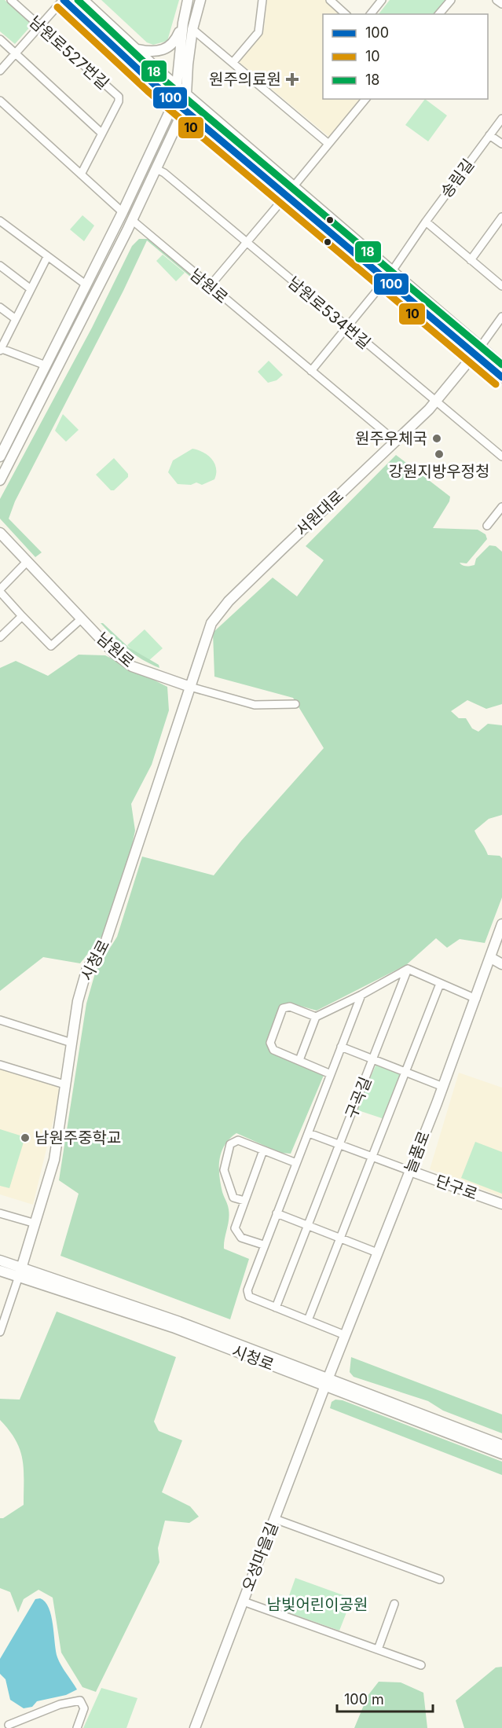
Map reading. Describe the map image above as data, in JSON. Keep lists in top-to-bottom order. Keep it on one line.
{"streets":{"street":["남원로527번길","송림길","남원로","남원로534번길","서원대로","시청로","구곡길","늘품로","단구로","오성마을길"]},"crossings":[["남원로","서원대로"],["남원로","시청로"],["남원로534번길","서원대로"],["서원대로","시청로"],["시청로","늘품로"],["시청로","오성마을길"],["늘품로","단구로"],["늘품로","오성마을길"]],"parks":["남빛어린이공원"],"places":{"health":["원주의료원"],"other":["원주우체국","강원지방우정청","남원주중학교"]},"lines":["transit line 100","transit line 18","transit line 10"],"legend":["100","10","18"],"scale_bar":"100 m"}
